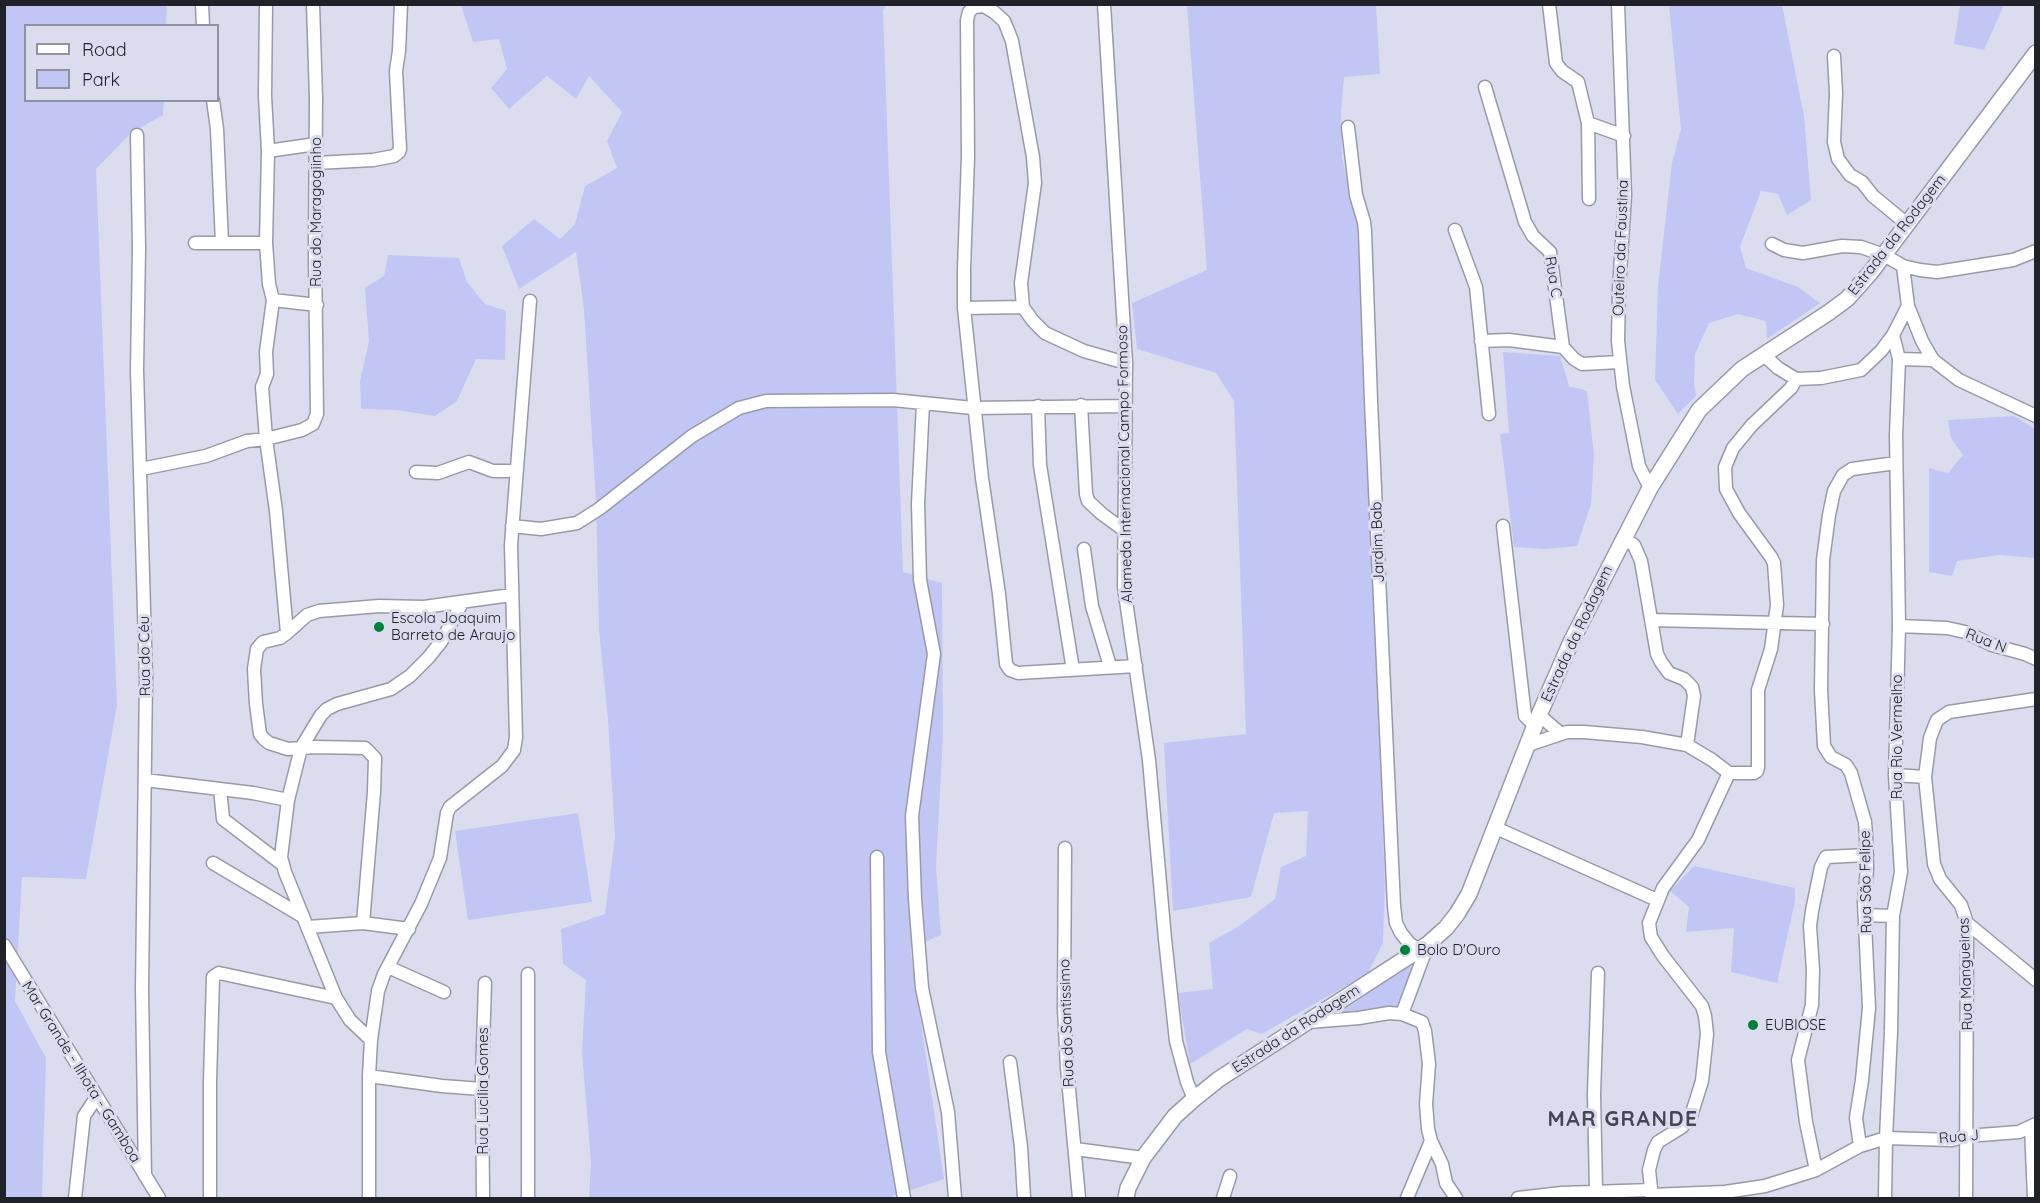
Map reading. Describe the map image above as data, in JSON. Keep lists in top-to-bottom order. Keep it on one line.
{"streets":{"main road":["Estrada da Rodagem"],"street":["Rua do Maragogiinho","Outeiro da Faustina","Rua C","Alameda Internacional Campo Formoso","Jardim Bab","Rua N","Rua do Céu","Rua Rio Vermelho","Rua São Felipe","Rua Mangueiras","Rua do Santissimo","Mar Grande - Ilhota - Gamboa","Rua Lucilia Gomes","Rua J"]},"crossings":[["Estrada da Rodagem","Outeiro da Faustina"],["Estrada da Rodagem","Alameda Internacional Campo Formoso"],["Estrada da Rodagem","Jardim Bab"],["Rua N","Rua Rio Vermelho"],["Rua do Céu","Mar Grande - Ilhota - Gamboa"],["Rua Rio Vermelho","Rua São Felipe"],["Rua Rio Vermelho","Rua J"],["Rua São Felipe","Rua J"],["Rua Mangueiras","Rua J"]],"districts":["MAR GRANDE"],"places":["Escola Joaquim Barreto de Araujo","Bolo D'Ouro","EUBIOSE"],"legend":["Road","Park"]}
